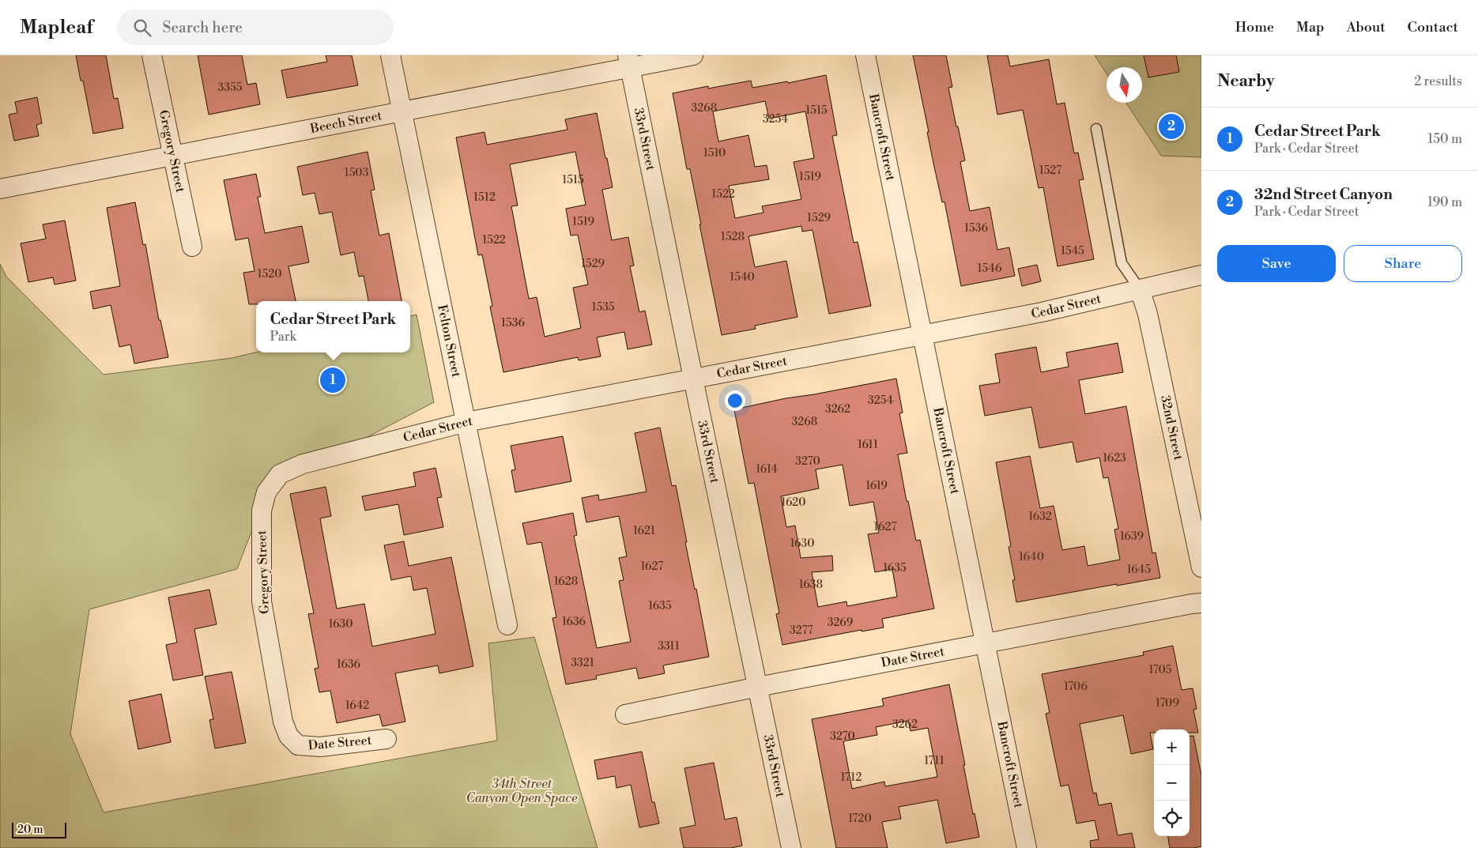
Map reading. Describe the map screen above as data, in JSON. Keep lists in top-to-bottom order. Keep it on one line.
{"streets":{"street":["Beech Street","33rd Street","Bancroft Street","Gregory Street","Cedar Street","Felton Street","32nd Street","Date Street"]},"crossings":[["Beech Street","33rd Street"],["Beech Street","Gregory Street"],["Beech Street","Felton Street"],["33rd Street","Cedar Street"],["33rd Street","Date Street"],["Bancroft Street","Cedar Street"],["Bancroft Street","Date Street"],["Gregory Street","Cedar Street"],["Gregory Street","Date Street"],["Cedar Street","Felton Street"],["Cedar Street","32nd Street"]],"parks":["34th Street Canyon Open Space"],"house_numbers":["3355","3268","1515","3254","1510","1527","1503","1519","1515","1522","1512","1529","1519","1536","1528","1522","1545","1529","1546","1520","1540","1535","1536","3254","3262","3268","1611","1623","3270","1614","1619","1620","1632","1627","1621","1639","1630","1640","1627","1635","1645","1628","1638","1635","1636","3269","1630","3277","3311","3321","1636","1705","1706","1709","1642","3262","3270","1711","1712","1720"],"scale_bar":"20 m","north":"bottom","page":{"header":"Mapleaf","search":"Search here","nav":["Home","Map","About","Contact"],"heading":["Nearby","2 results"],"list":[{"mark":"1","name":"Cedar Street Park","note":"Park · Cedar Street","value":"150 m"},{"mark":"2","name":"32nd Street Canyon","note":"Park · Cedar Street","value":"190 m"}],"pins":["2","1"],"buttons":["Save","Share"],"popup":["Cedar Street Park","Park"],"map_buttons":["+","−"],"scale":"20 m"}}
